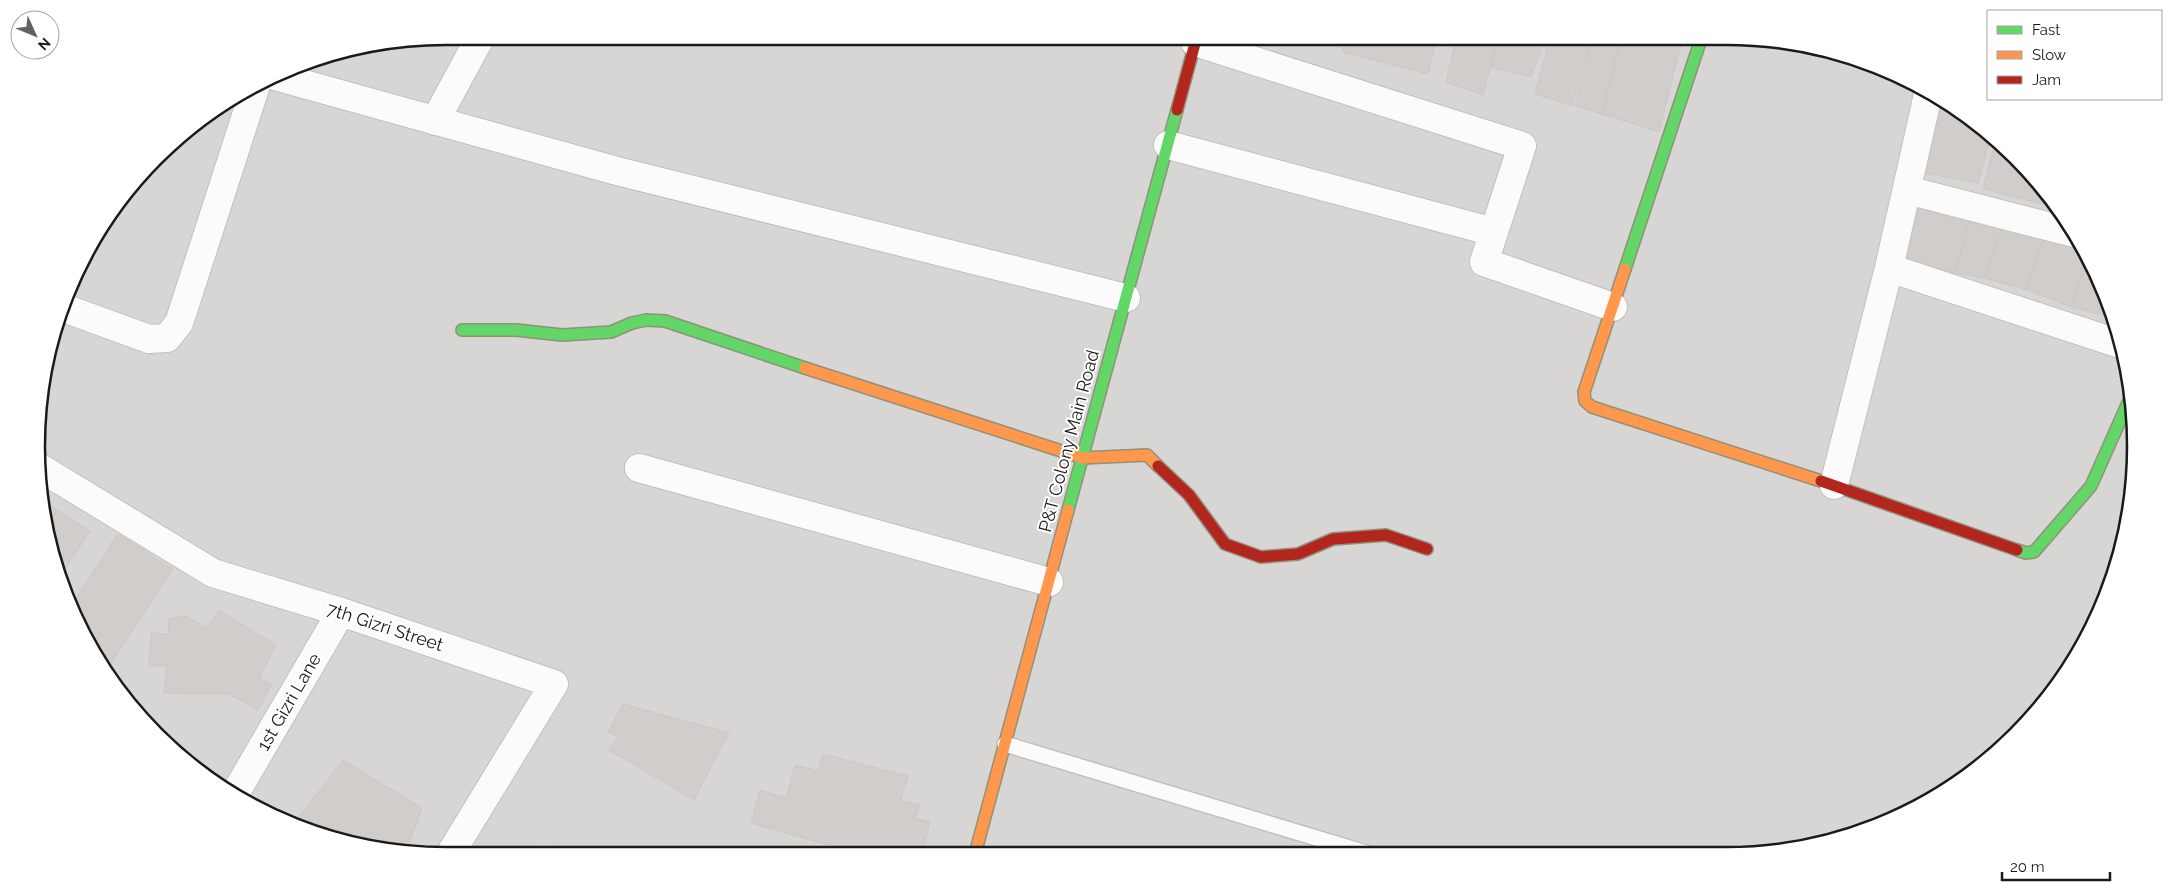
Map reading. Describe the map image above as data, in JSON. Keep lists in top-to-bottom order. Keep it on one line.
{"streets":{"street":["P&T Colony Main Road","7th Gizri Street","1st Gizri Lane"]},"crossings":[["7th Gizri Street","1st Gizri Lane"]],"legend":["Fast","Slow","Jam"],"scale_bar":"20 m","north":"bottom right"}
